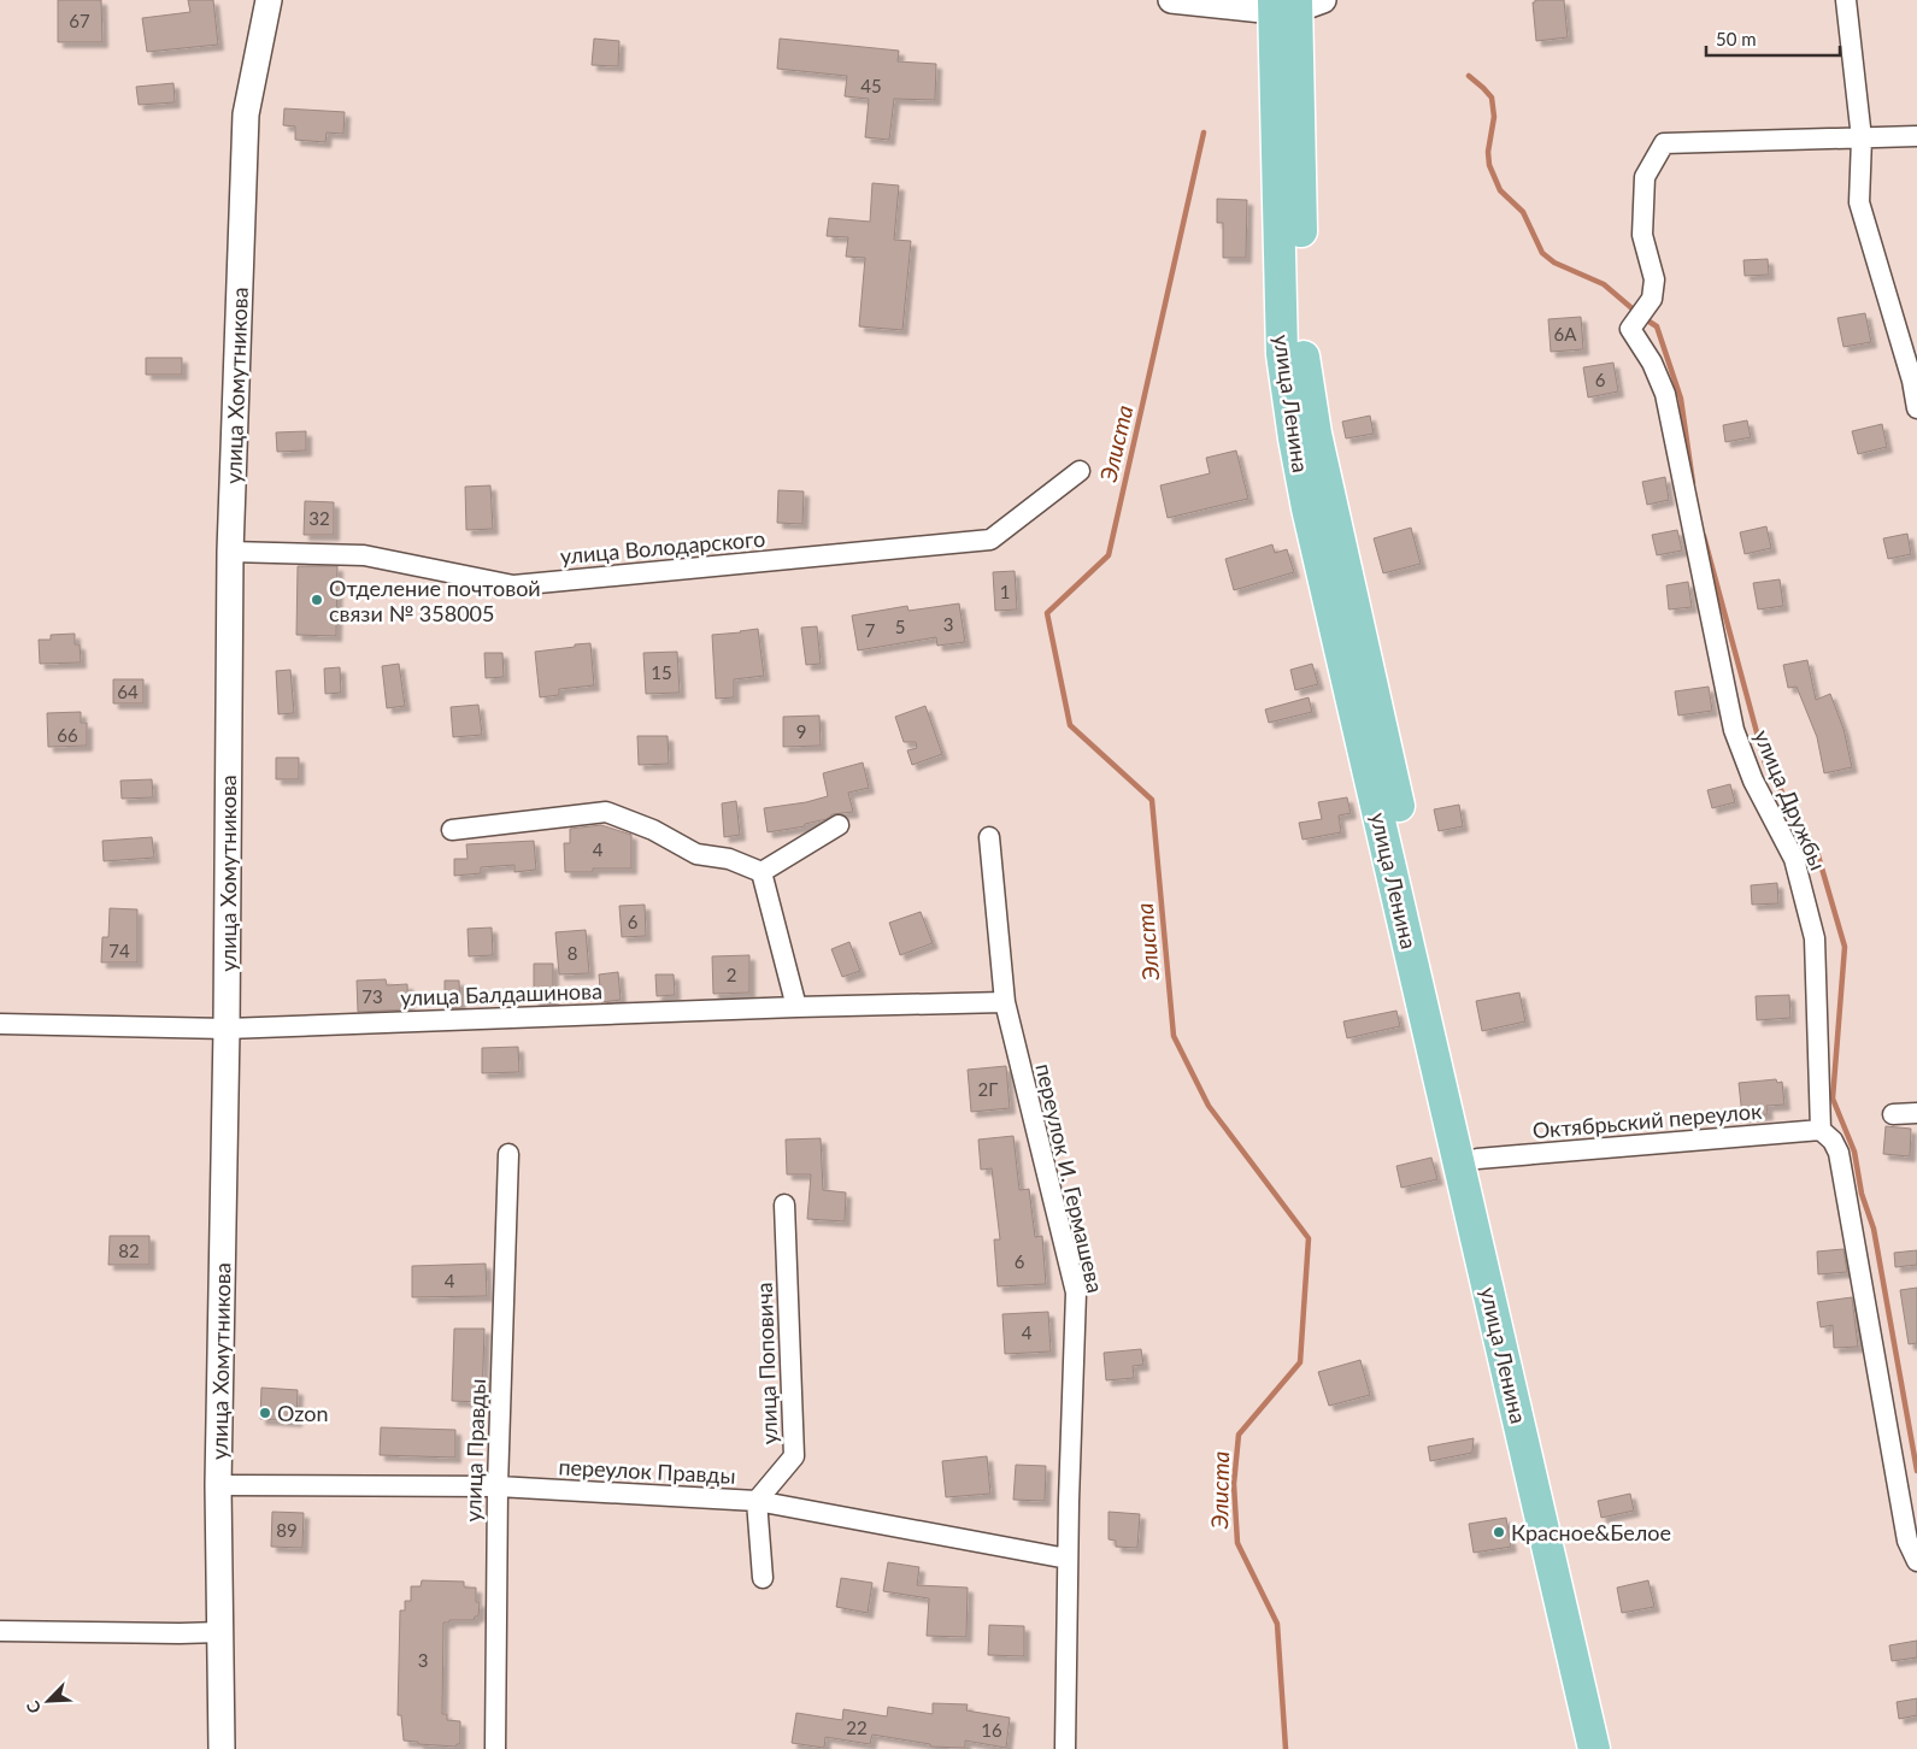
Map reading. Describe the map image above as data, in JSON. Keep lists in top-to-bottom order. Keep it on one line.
{"streets":{"main road":["улица Ленина"],"street":["улица Хомутникова","улица Володарского","улица Дружбы","улица Балдашинова","Октябрьский переулок","переулок И. Гермашева","улица Поповича","улица Правды","переулок Правды"]},"crossings":[["улица Хомутникова","улица Володарского"],["улица Хомутникова","улица Балдашинова"],["улица Хомутникова","переулок Правды"],["улица Ленина","Октябрьский переулок"],["улица Дружбы","Октябрьский переулок"],["улица Балдашинова","переулок И. Гермашева"],["переулок И. Гермашева","переулок Правды"],["улица Поповича","переулок Правды"],["улица Правды","переулок Правды"]],"water":["Элиста"],"places":["Отделение почтовой связи № 358005","Ozon","Красное&Белое"],"house_numbers":["67","45","6А","6","32","1","3","5","7","15","64","9","66","4","6","74","8","2","73","2Г","82","6","4","4","89","3","22","16"],"scale_bar":"50 m","north":"bottom left"}
